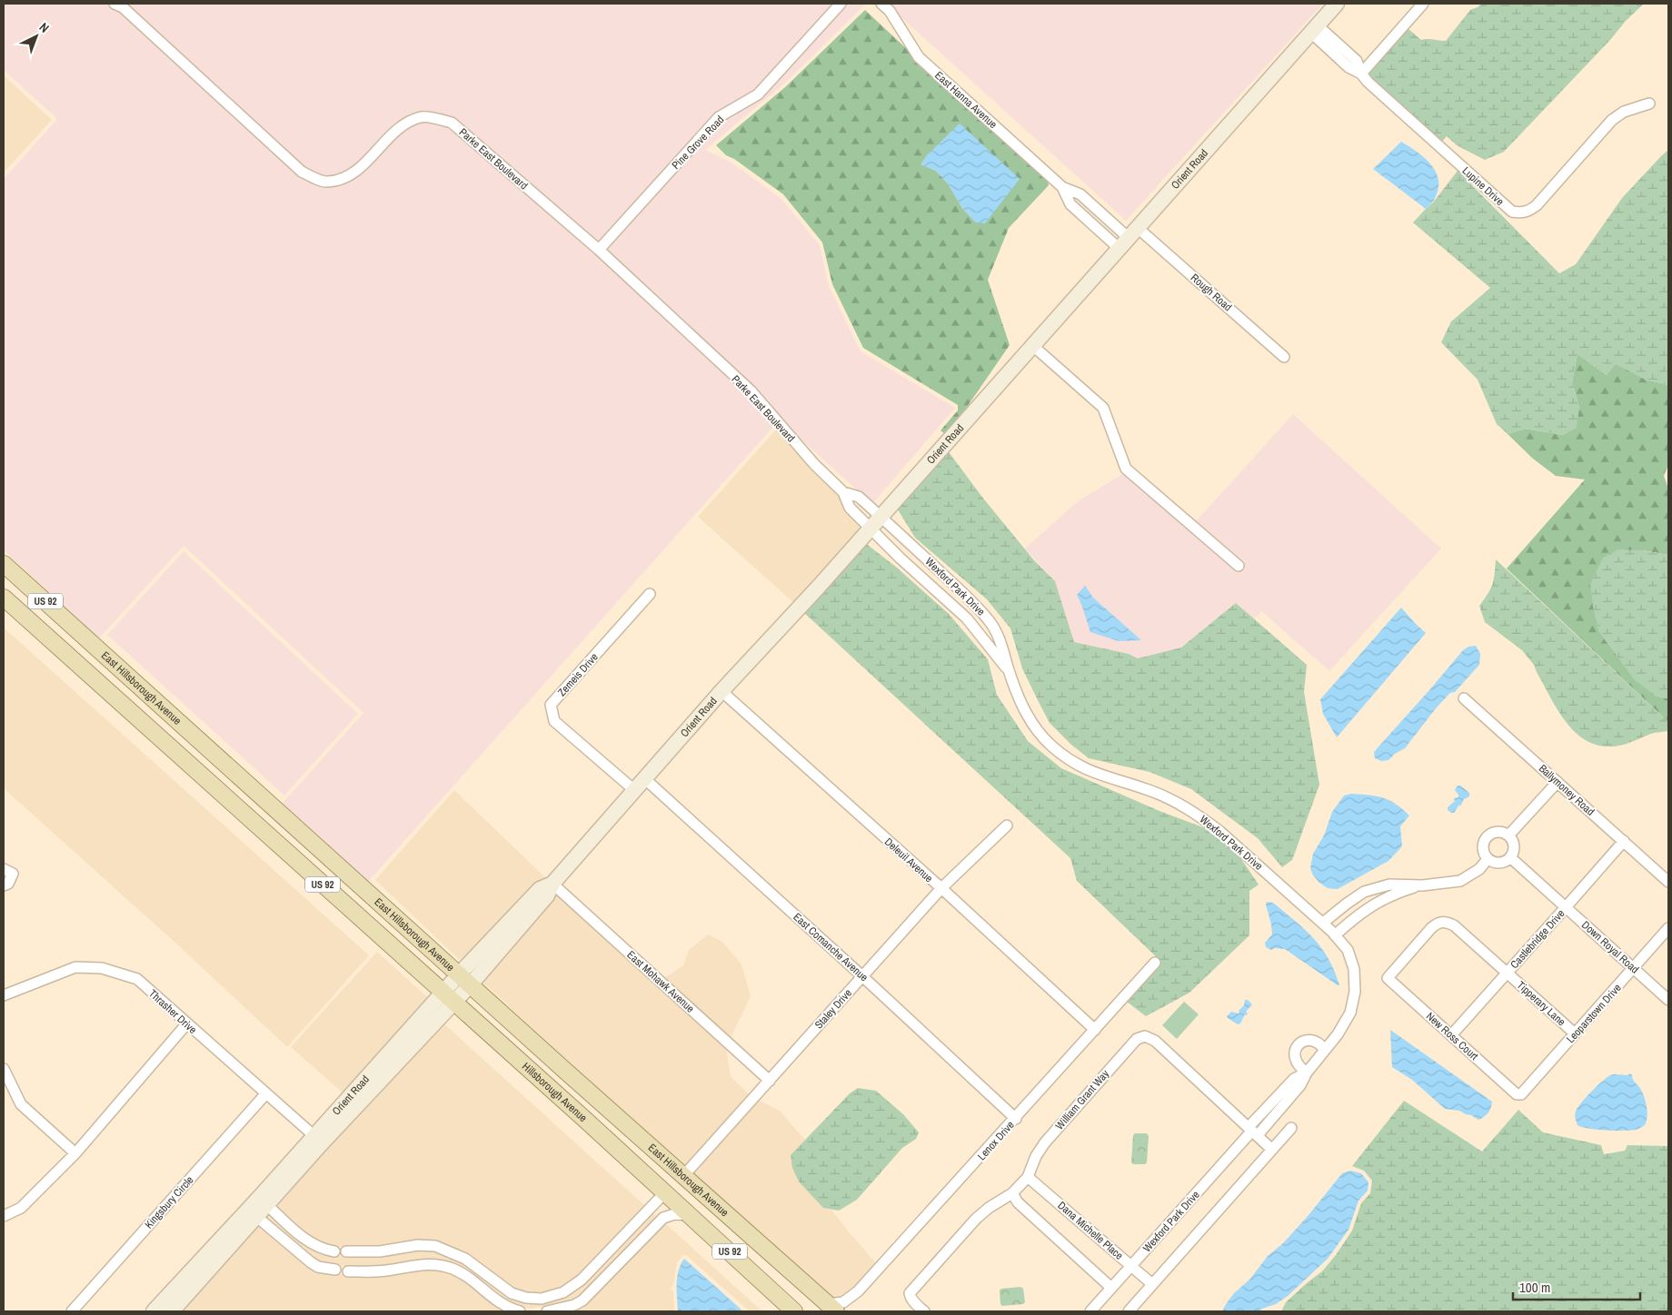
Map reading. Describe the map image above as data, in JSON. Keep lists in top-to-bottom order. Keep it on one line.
{"streets":{"main road":["US 92","East Hillsborough Avenue","Hillsborough Avenue"],"street":["East Hanna Avenue","Pine Grove Road","Parke East Boulevard","Orient Road","Lupine Drive","Rough Road","Wexford Park Drive","Zemeis Drive","Ballymoney Road","Deleuil Avenue","Castlebridge Drive","East Comanche Avenue","Down Royal Road","East Mohawk Avenue","Tipperary Lane","Staley Drive","Thrasher Drive","Leoparstown Drive","New Ross Court","William Grant Way","Lenox Drive","Kingsbury Circle","Dana Michelle Place"]},"crossings":[["East Hanna Avenue","Orient Road"],["East Hanna Avenue","Rough Road"],["Pine Grove Road","Parke East Boulevard"],["Parke East Boulevard","Orient Road"],["Parke East Boulevard","Wexford Park Drive"],["Orient Road","Lupine Drive"],["Orient Road","Rough Road"],["Orient Road","Wexford Park Drive"],["Orient Road","US 92"],["Orient Road","Zemeis Drive"],["Orient Road","East Hillsborough Avenue"],["Orient Road","Deleuil Avenue"],["Orient Road","East Comanche Avenue"],["Orient Road","East Mohawk Avenue"],["Orient Road","Thrasher Drive"],["Orient Road","Hillsborough Avenue"],["Wexford Park Drive","William Grant Way"],["Wexford Park Drive","Dana Michelle Place"],["US 92","Hillsborough Avenue"],["East Hillsborough Avenue","Staley Drive"],["East Hillsborough Avenue","Lenox Drive"],["Ballymoney Road","Castlebridge Drive"],["Deleuil Avenue","Staley Drive"],["Deleuil Avenue","Lenox Drive"],["Castlebridge Drive","Down Royal Road"],["Castlebridge Drive","Tipperary Lane"],["Castlebridge Drive","New Ross Court"],["East Comanche Avenue","Staley Drive"],["East Comanche Avenue","Lenox Drive"],["Down Royal Road","Leoparstown Drive"],["East Mohawk Avenue","Staley Drive"],["Tipperary Lane","Leoparstown Drive"],["Tipperary Lane","New Ross Court"],["Thrasher Drive","Kingsbury Circle"],["Leoparstown Drive","New Ross Court"],["William Grant Way","Dana Michelle Place"]],"scale_bar":"100 m","north":"top right"}
